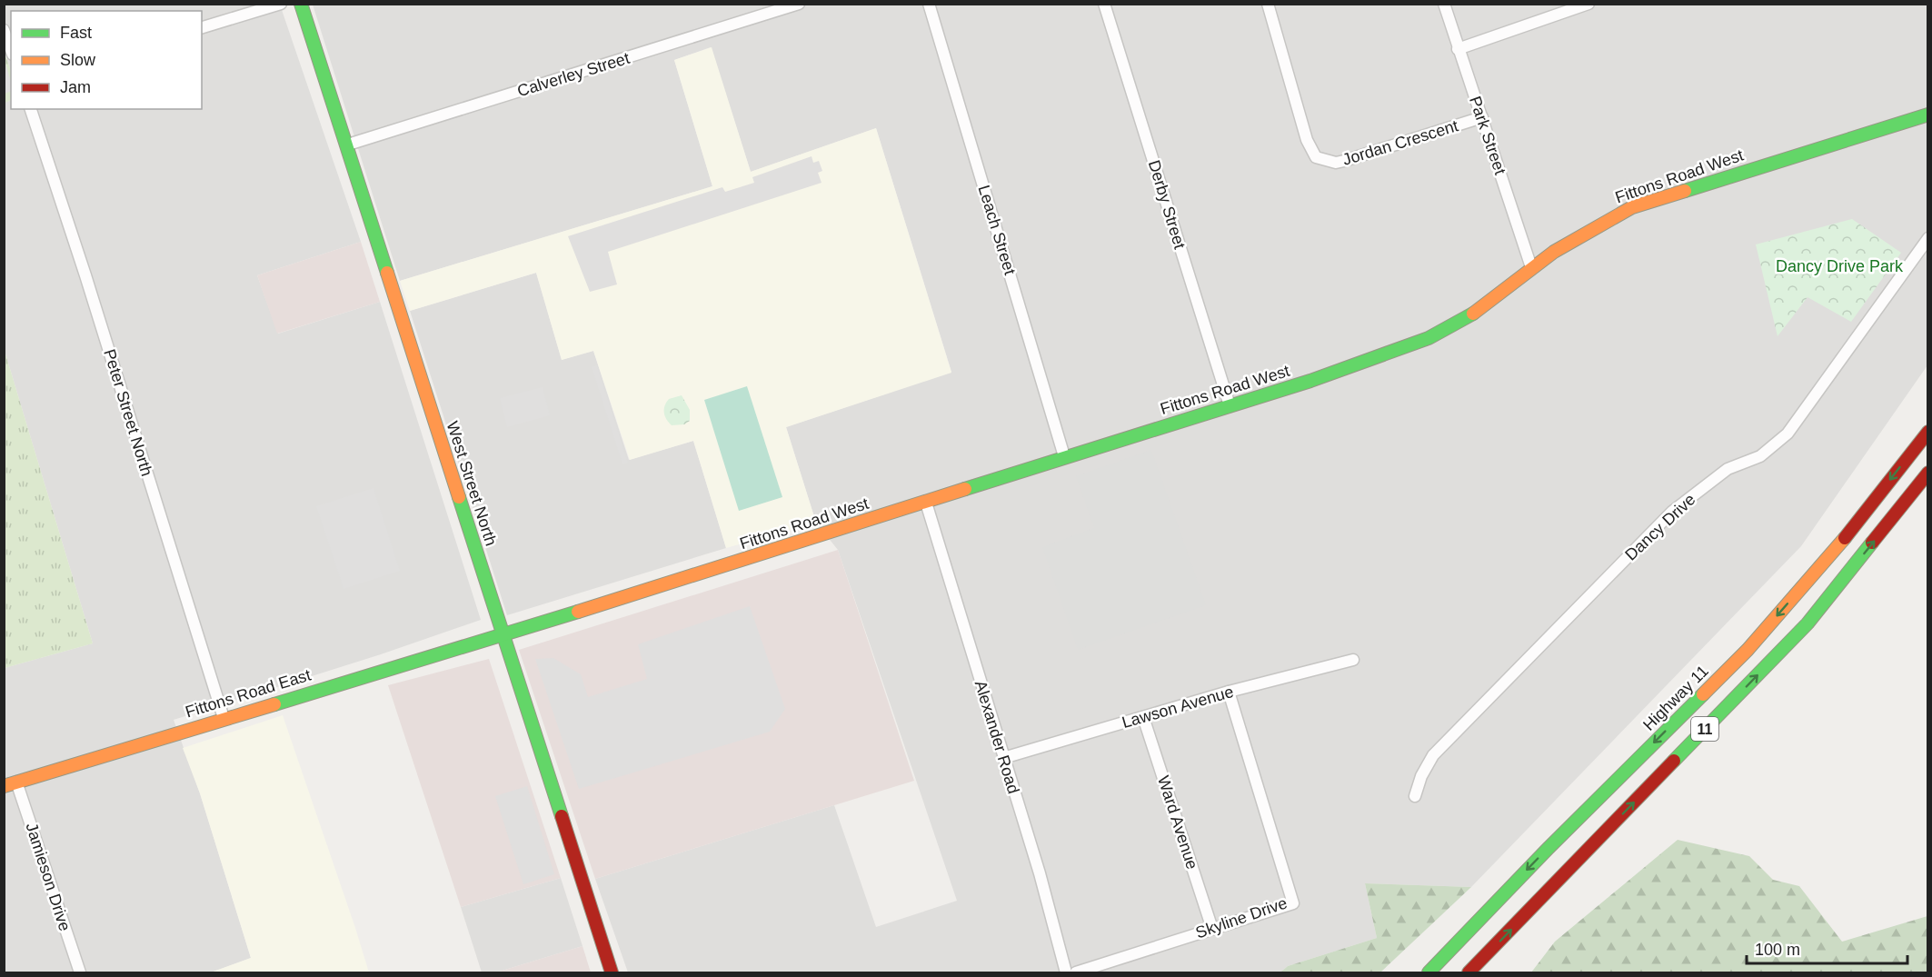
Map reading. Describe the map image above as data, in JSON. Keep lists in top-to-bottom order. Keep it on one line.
{"streets":{"main road":["Fittons Road West","West Street North","Fittons Road East","Highway 11","11"],"street":["Calverley Street","Park Street","Jordan Crescent","Derby Street","Leach Street","Peter Street North","Dancy Drive","Lawson Avenue","Alexander Road","Ward Avenue","Jamieson Drive","Skyline Drive"]},"crossings":[["Calverley Street","West Street North"],["Park Street","Jordan Crescent"],["Park Street","Fittons Road West"],["Fittons Road West","Derby Street"],["Fittons Road West","Leach Street"],["Fittons Road West","West Street North"],["Fittons Road West","Fittons Road East"],["Fittons Road West","Alexander Road"],["Peter Street North","Fittons Road East"],["West Street North","Fittons Road East"],["Fittons Road East","Jamieson Drive"],["Lawson Avenue","Alexander Road"],["Lawson Avenue","Ward Avenue"],["Lawson Avenue","Skyline Drive"],["Ward Avenue","Skyline Drive"]],"parks":["Dancy Drive Park"],"legend":["Fast","Slow","Jam"],"scale_bar":"100 m"}
